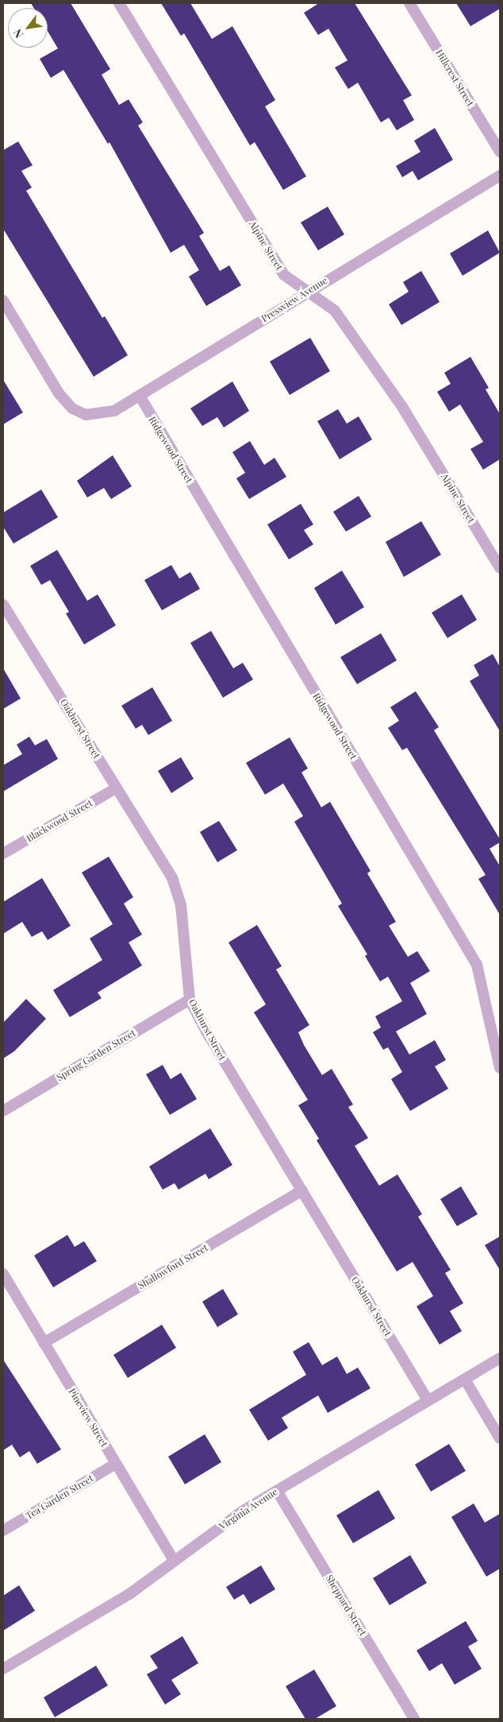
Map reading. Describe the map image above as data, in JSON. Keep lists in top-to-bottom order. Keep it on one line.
{"streets":{"street":["Hillcrest Street","Alpine Street","Pressview Avenue","Ridgewood Street","Oakhurst Street","Blackwood Street","Spring Garden Street","Shallowford Street","Pineview Street","Tea Garden Street","Virginia Avenue","Sheppard Street"]},"crossings":[["Alpine Street","Pressview Avenue"],["Pressview Avenue","Ridgewood Street"],["Oakhurst Street","Blackwood Street"],["Oakhurst Street","Spring Garden Street"],["Oakhurst Street","Shallowford Street"],["Oakhurst Street","Virginia Avenue"],["Shallowford Street","Pineview Street"],["Pineview Street","Tea Garden Street"],["Pineview Street","Virginia Avenue"],["Virginia Avenue","Sheppard Street"]],"north":"bottom left"}
